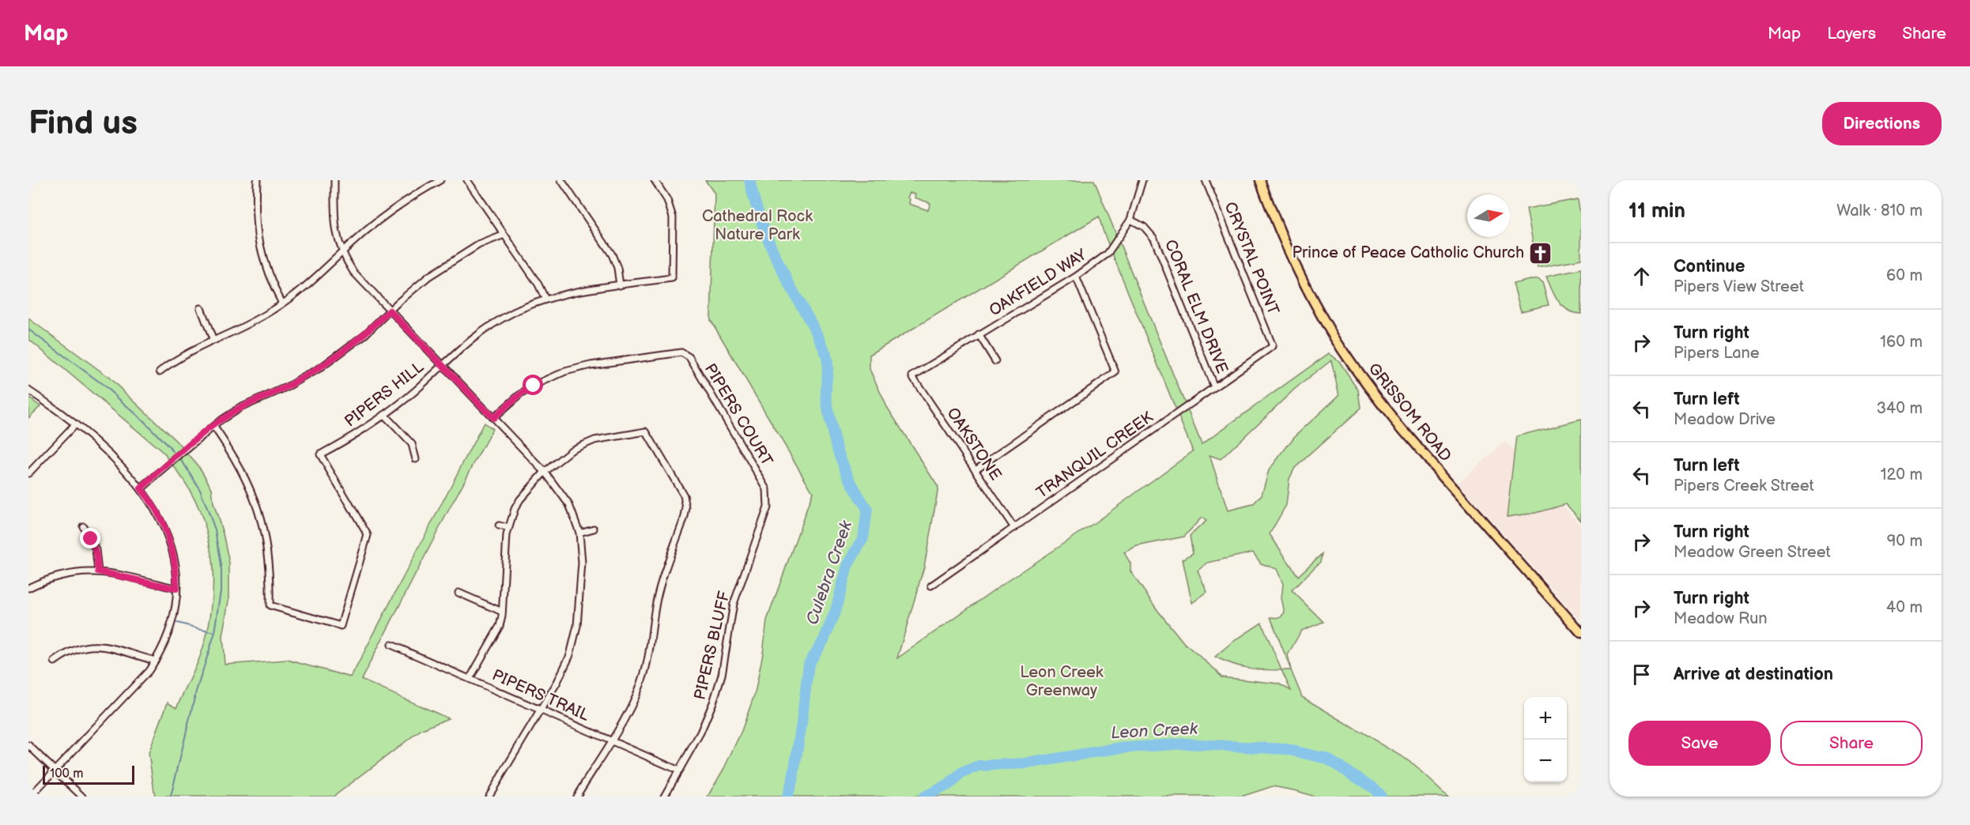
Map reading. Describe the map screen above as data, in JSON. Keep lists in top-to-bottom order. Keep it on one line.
{"streets":{"main road":["GRISSOM ROAD"],"street":["CRYSTAL POINT","OAKFIELD WAY","CORAL ELM DRIVE","PIPERS HILL","PIPERS COURT","OAKSTONE","TRANQUIL CREEK","PIPERS BLUFF","PIPERS TRAIL"]},"crossings":[["CRYSTAL POINT","TRANQUIL CREEK"],["OAKFIELD WAY","CORAL ELM DRIVE"],["OAKFIELD WAY","OAKSTONE"],["CORAL ELM DRIVE","TRANQUIL CREEK"],["PIPERS COURT","PIPERS BLUFF"],["OAKSTONE","TRANQUIL CREEK"],["PIPERS BLUFF","PIPERS TRAIL"]],"water":["Culebra Creek","Leon Creek"],"parks":["Cathedral Rock Nature Park","Leon Creek Greenway"],"places":{"church":["Prince of Peace Catholic Church"]},"scale_bar":"100 m","north":"right","page":{"header":"Map","nav":["Map","Layers","Share"],"buttons":["Directions",["Save","Share"]],"title":"Find us","heading":["11 min","Walk · 810 m"],"list":[["Continue","Pipers View Street","60 m"],["Turn right","Pipers Lane","160 m"],["Turn left","Meadow Drive","340 m"],["Turn left","Pipers Creek Street","120 m"],["Turn right","Meadow Green Street","90 m"],["Turn right","Meadow Run","40 m"],"Arrive at destination"],"map_buttons":["+","−"],"scale":"100 m"}}
